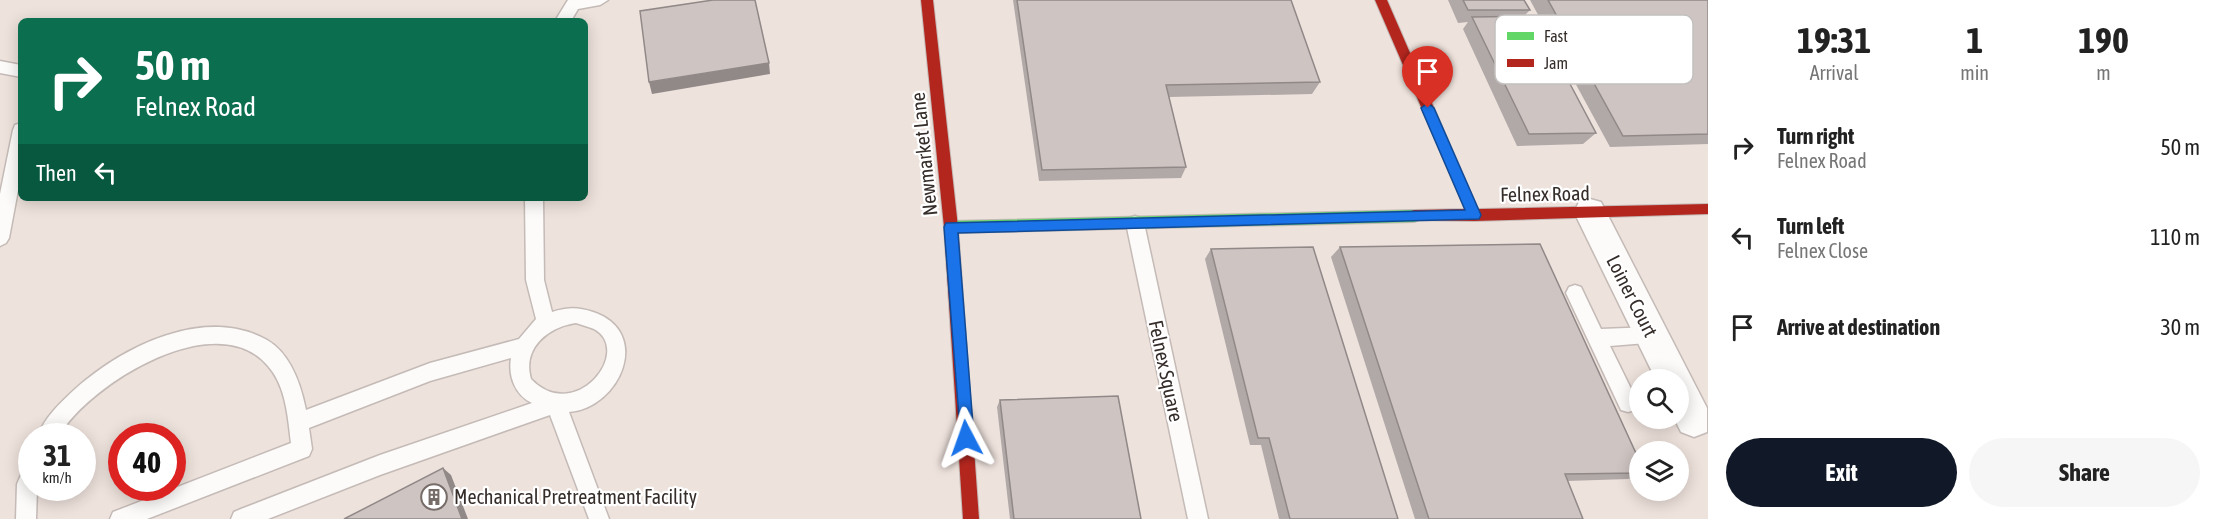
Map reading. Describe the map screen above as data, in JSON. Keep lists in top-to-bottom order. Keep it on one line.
{"streets":{"street":["Newmarket Lane","Felnex Road","Loiner Court"],"lane":["Felnex Square"]},"crossings":[["Newmarket Lane","Felnex Road"],["Felnex Road","Loiner Court"],["Felnex Road","Felnex Square"]],"places":{"building":["Mechanical Pretreatment Facility"]},"legend":["Fast","Jam"],"page":{"eta":["19:31","Arrival","1","min","190","m"],"turn":["50 m","Felnex Road"],"list":[{"name":"Turn right","note":"Felnex Road","value":"50 m"},{"name":"Turn left","note":"Felnex Close","value":"110 m"},{"name":"Arrive at destination","value":"30 m"}],"then":"Then","speed":"31 km/h","limit":"40","buttons":["Exit","Share"]}}
